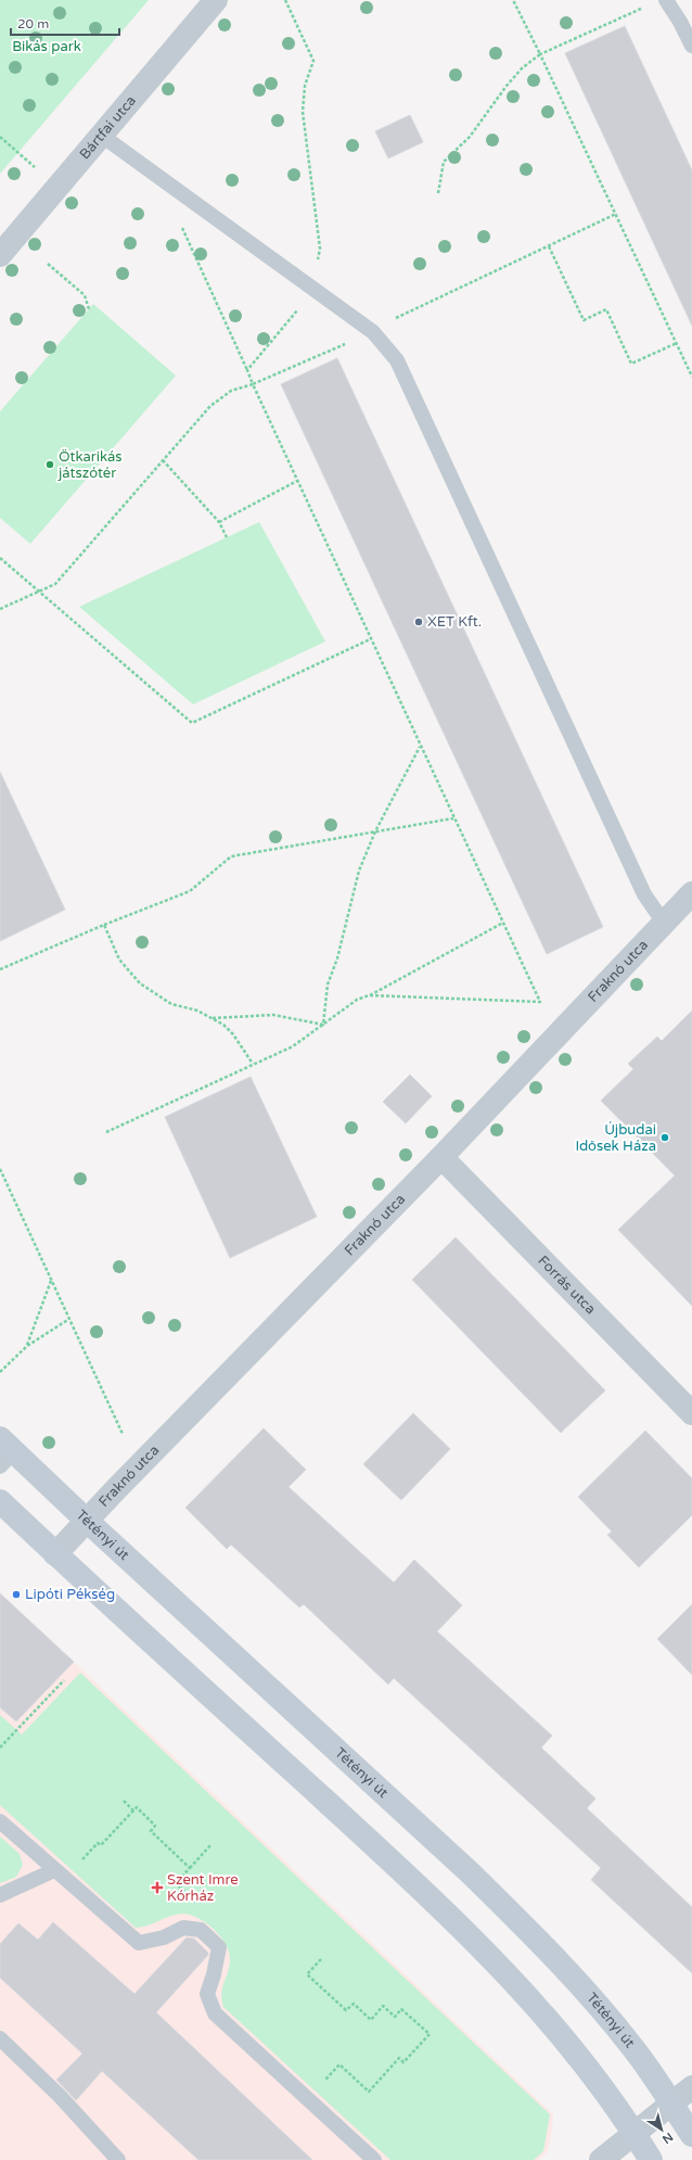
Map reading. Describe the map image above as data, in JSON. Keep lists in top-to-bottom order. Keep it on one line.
{"streets":{"main road":["Tétényi út"],"street":["Bártfai utca","Fraknó utca","Forrás utca"]},"crossings":[["Fraknó utca","Forrás utca"],["Fraknó utca","Tétényi út"]],"parks":["Bikás park"],"places":{"other":["Ötkarikás játszótér","XET Kft.","Újbudai Idősek Háza","Lipóti Pékség"],"health":["Szent Imre Kórház"]},"scale_bar":"20 m","north":"bottom right"}
